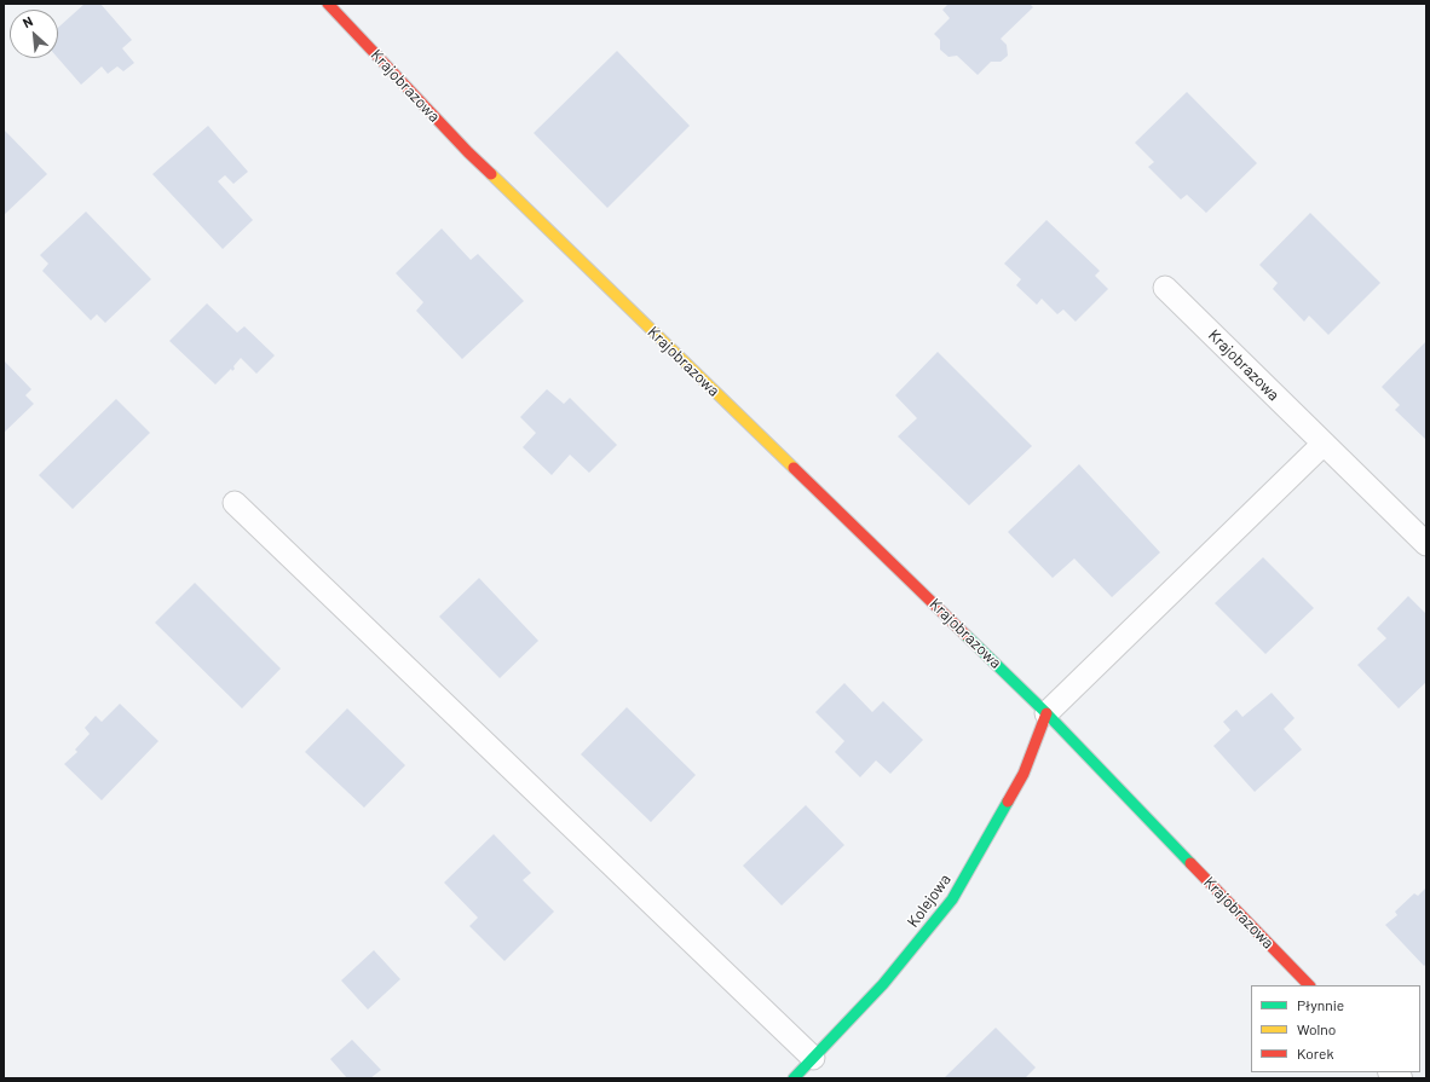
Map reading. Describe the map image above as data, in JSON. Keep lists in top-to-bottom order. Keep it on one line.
{"streets":{"street":["Krajobrazowa","Kolejowa"]},"crossings":[["Krajobrazowa","Kolejowa"]],"legend":["Płynnie","Wolno","Korek"],"north":"top left"}
